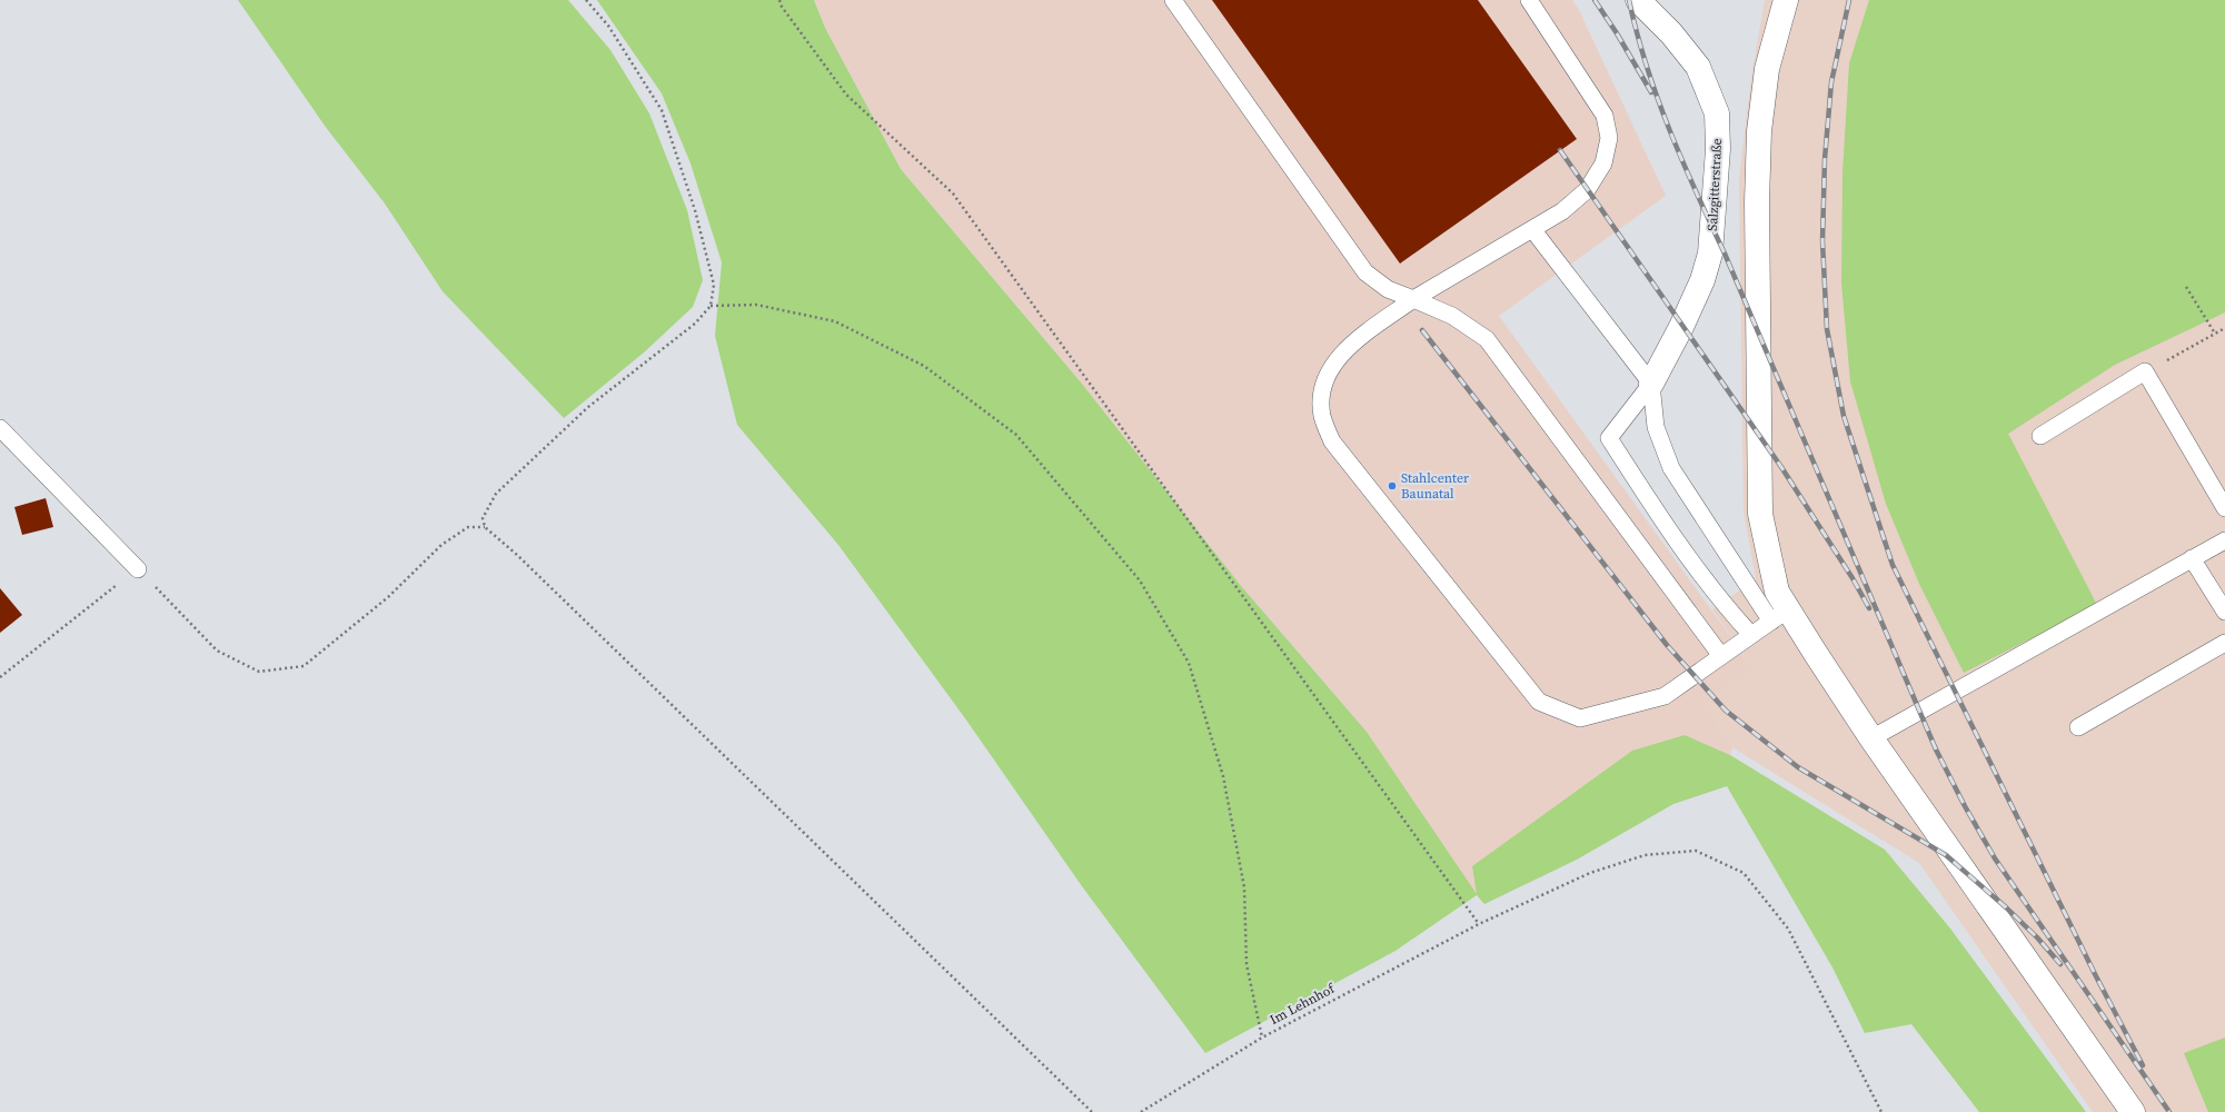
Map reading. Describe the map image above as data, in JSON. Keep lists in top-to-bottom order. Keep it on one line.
{"streets":{"street":["Salzgitterstraße"],"path":["Im Lehnhof"]},"places":["Stahlcenter Baunatal"]}
